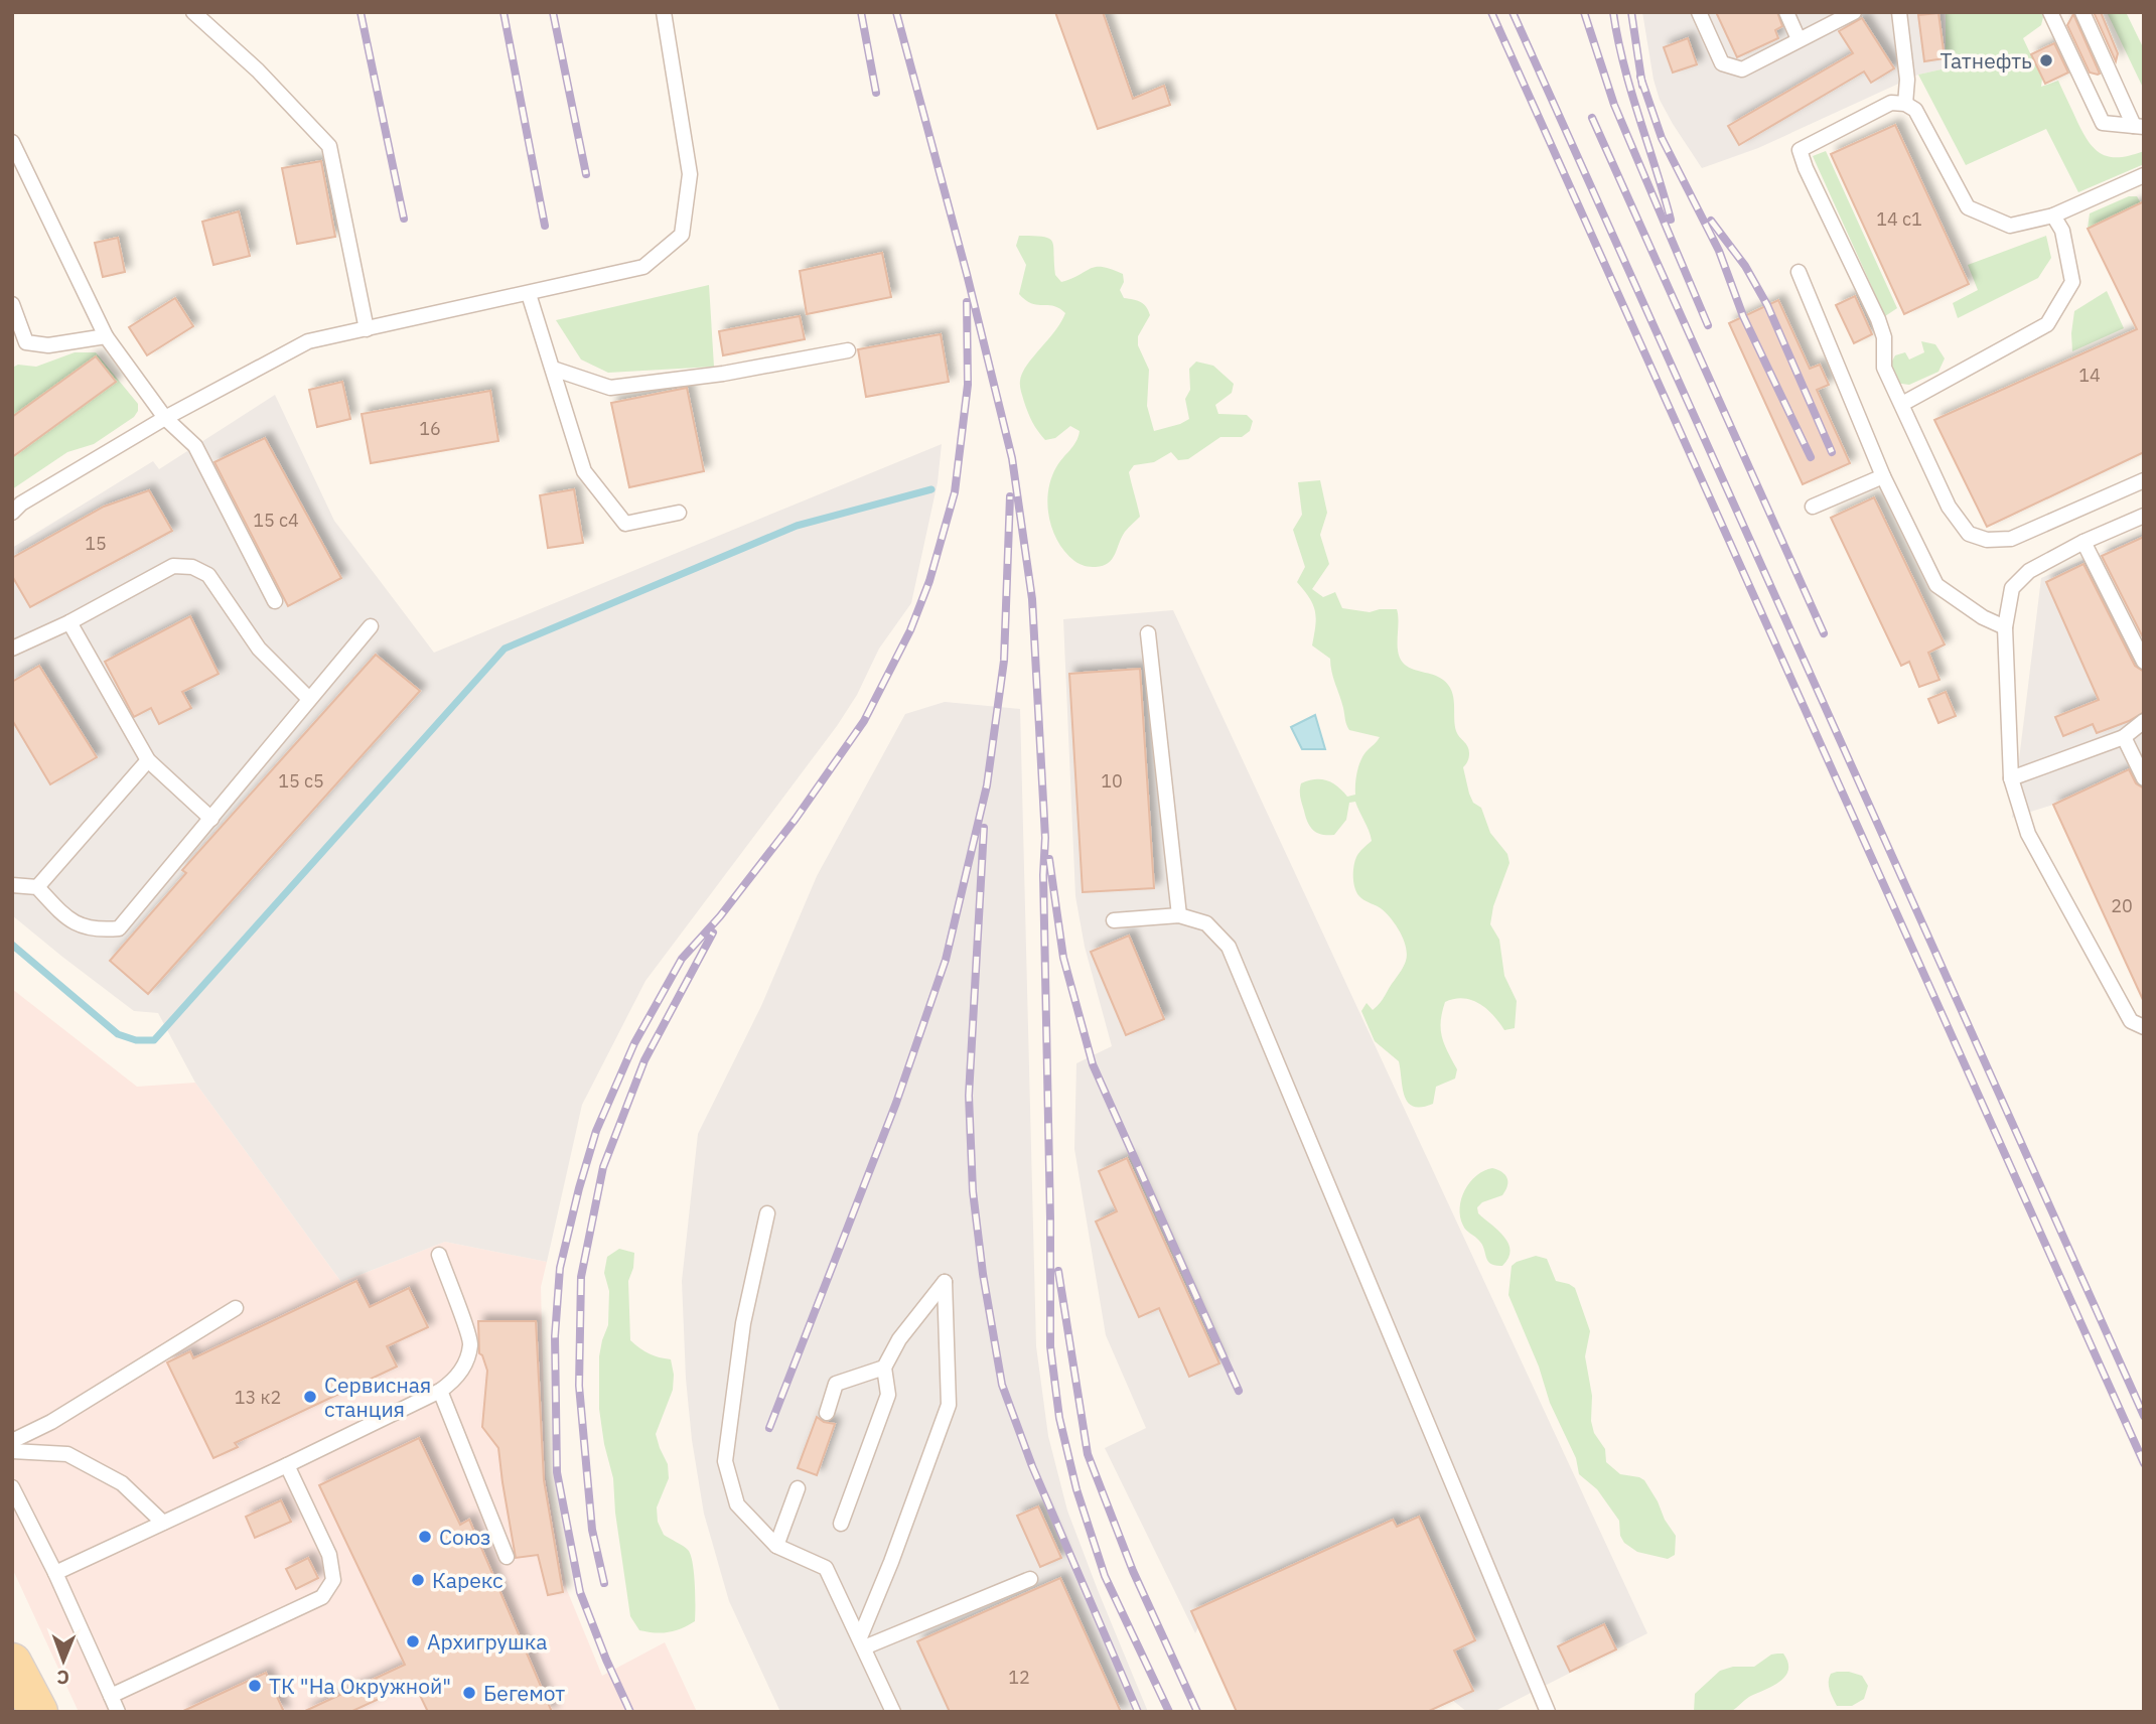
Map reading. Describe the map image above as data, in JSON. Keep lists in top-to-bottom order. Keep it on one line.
{"places":["Татнефть","Сервисная станция","Союз","Карекс","Архигрушка","ТК \"На Окружной\"","Бегемот"],"house_numbers":["14 с1","14","16","15 с4","15","15 с5","10","20","13 к2","12"],"north":"bottom"}
